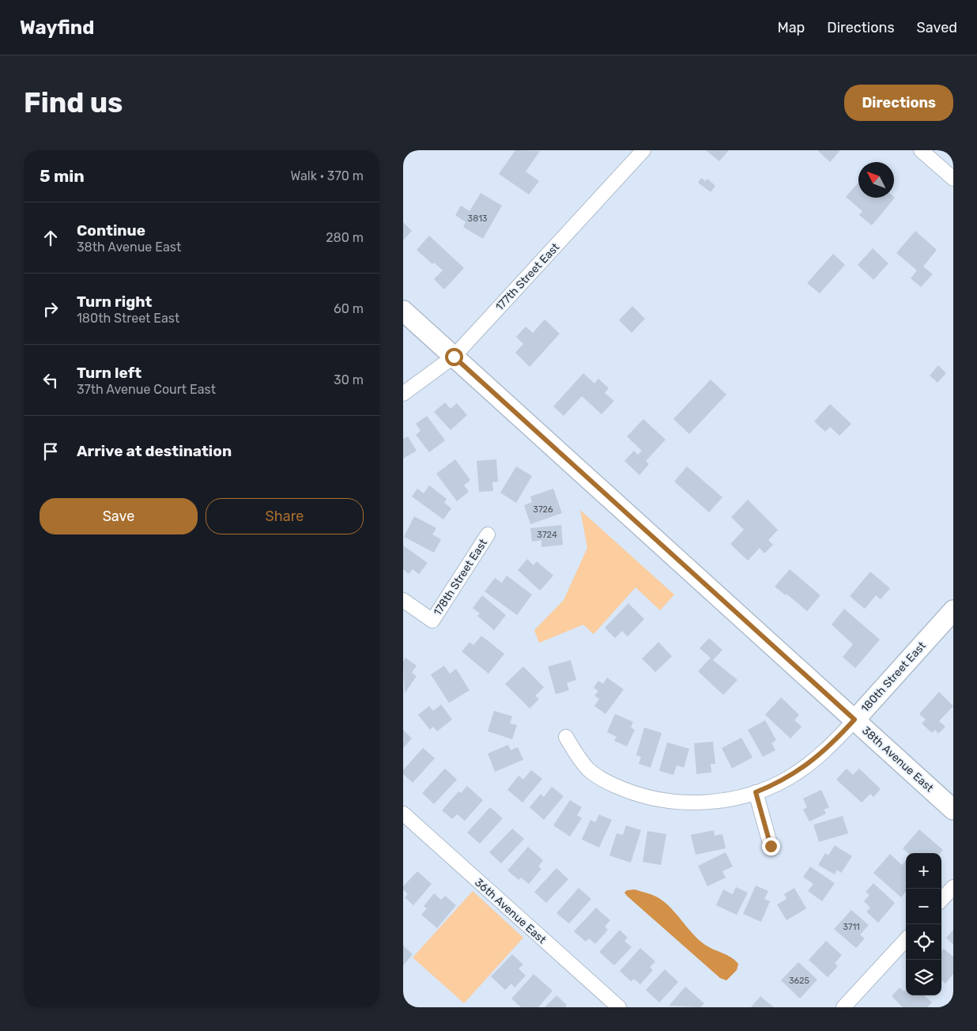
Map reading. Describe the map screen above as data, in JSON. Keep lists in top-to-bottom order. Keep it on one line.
{"streets":{"street":["177th Street East","178th Street East","180th Street East","38th Avenue East","36th Avenue East"]},"crossings":[["177th Street East","38th Avenue East"],["180th Street East","38th Avenue East"]],"house_numbers":["3813","3726","3724","3711","3625"],"north":"top left","page":{"header":"Wayfind","nav":["Map","Directions","Saved"],"buttons":["Directions",["Save","Share"]],"title":"Find us","heading":["5 min","Walk · 370 m"],"list":[["Continue","38th Avenue East","280 m"],["Turn right","180th Street East","60 m"],["Turn left","37th Avenue Court East","30 m"],"Arrive at destination"],"map_buttons":["+","−"]}}
